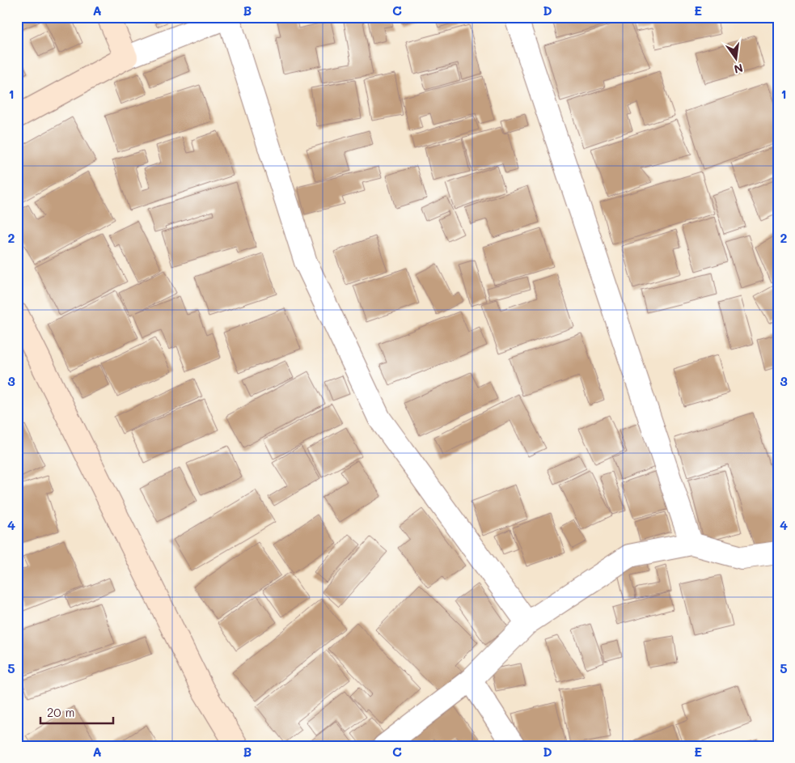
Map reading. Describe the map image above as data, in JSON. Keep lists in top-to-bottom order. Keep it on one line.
{"scale_bar":"20 m","north":"bottom","grid":{"columns":["A","B","C","D","E"],"rows":["1","2","3","4","5"]}}
